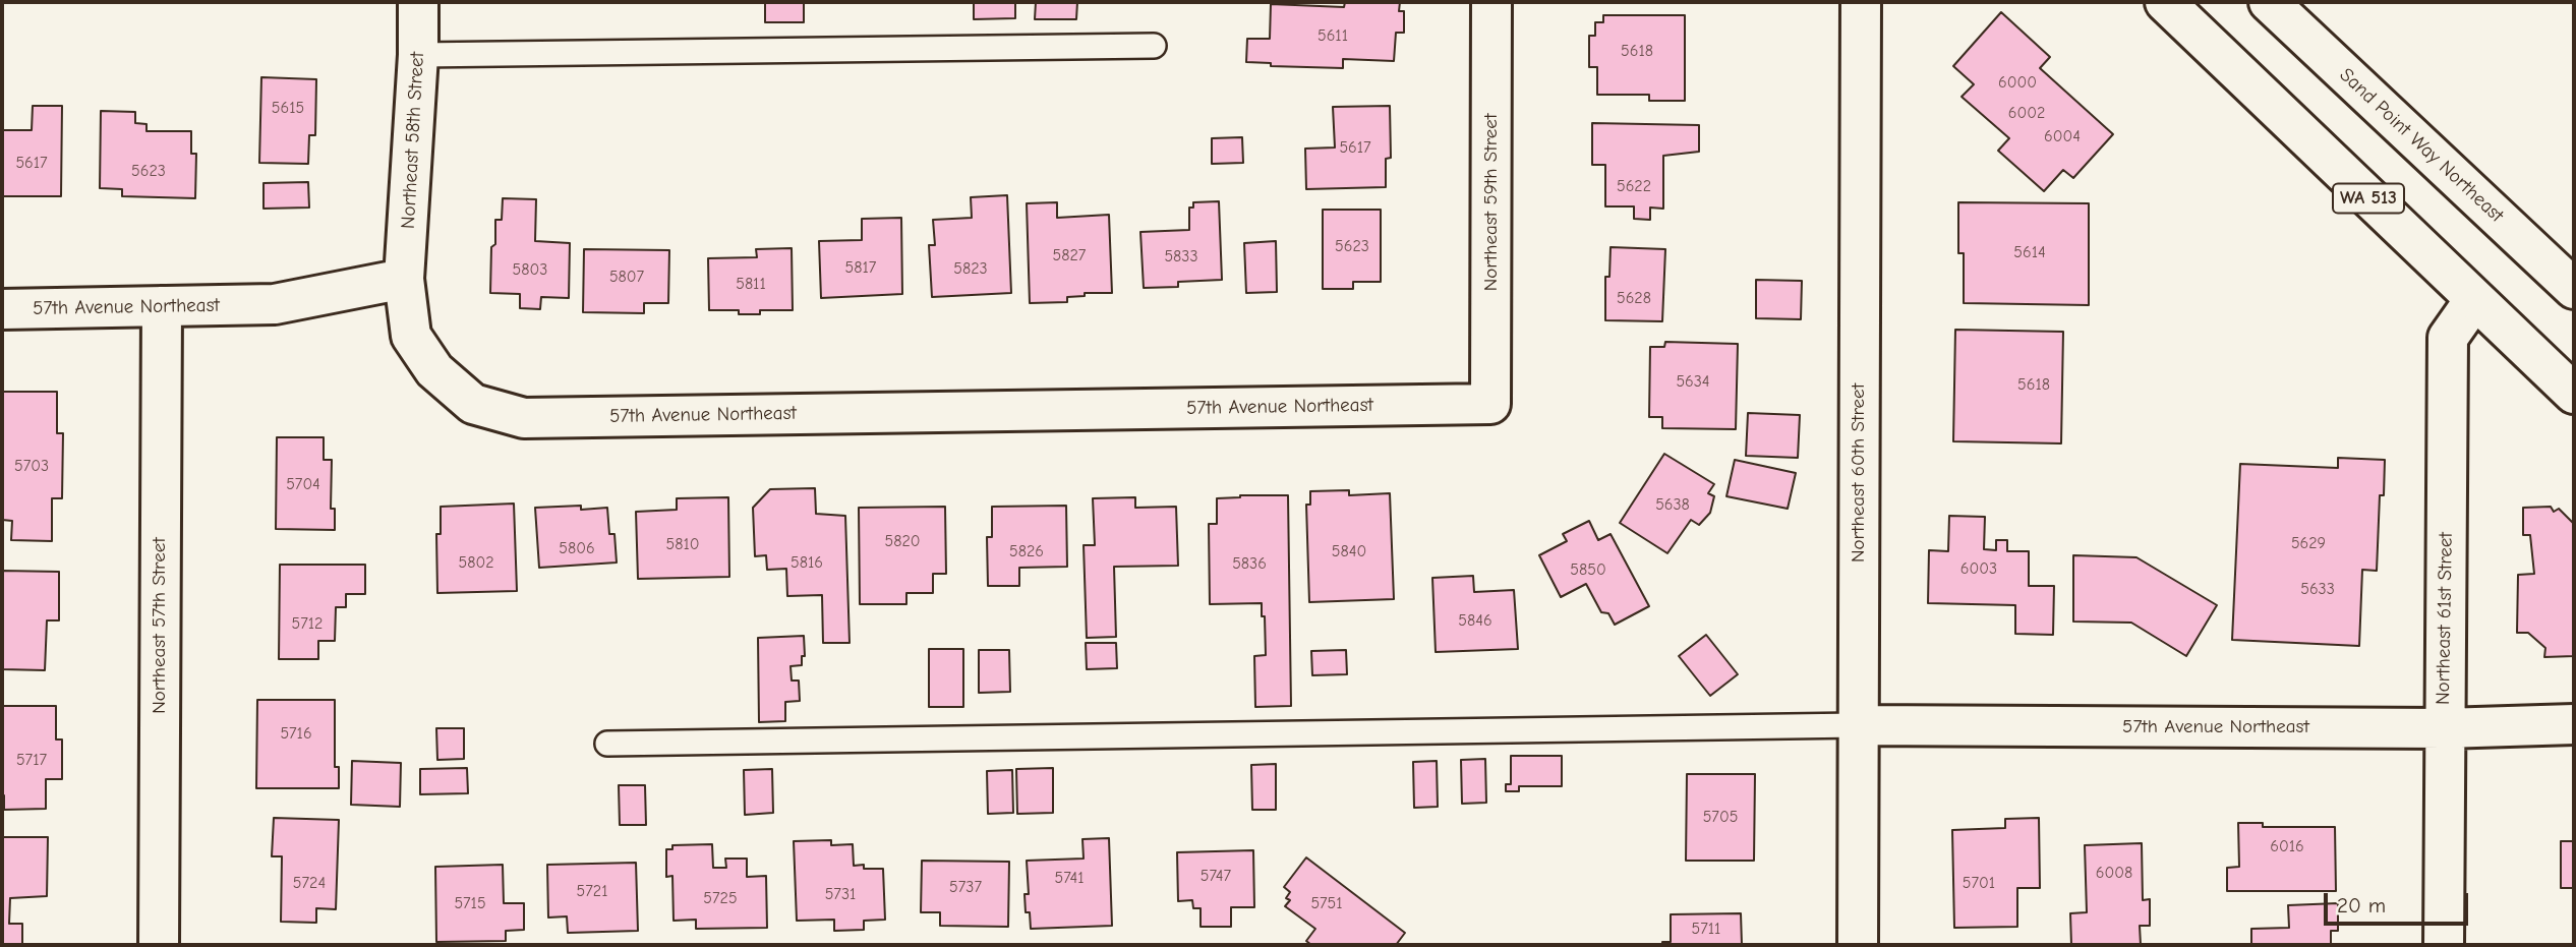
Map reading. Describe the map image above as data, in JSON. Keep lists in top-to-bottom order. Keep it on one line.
{"streets":{"street":["Northeast 58th Street","Sand Point Way Northeast","WA 513","Northeast 59th Street","57th Avenue Northeast","Northeast 60th Street","Northeast 61st Street","Northeast 57th Street"]},"crossings":[["Northeast 58th Street","57th Avenue Northeast"],["WA 513","Northeast 61st Street"],["Northeast 59th Street","57th Avenue Northeast"],["57th Avenue Northeast","Northeast 60th Street"],["57th Avenue Northeast","Northeast 61st Street"],["57th Avenue Northeast","Northeast 57th Street"]],"house_numbers":["5611","5618","6000","5615","6002","6004","5617","5617","5623","5622","5623","5614","5827","5833","5817","5823","5803","5807","5811","5628","5634","5618","5703","5704","5638","5820","5629","5810","5806","5826","5840","5802","5816","5836","6003","5850","5633","5846","5712","5716","5717","5705","6016","6008","5747","5741","5724","5701","5737","5721","5731","5725","5715","5751","5711"],"scale_bar":"20 m"}
